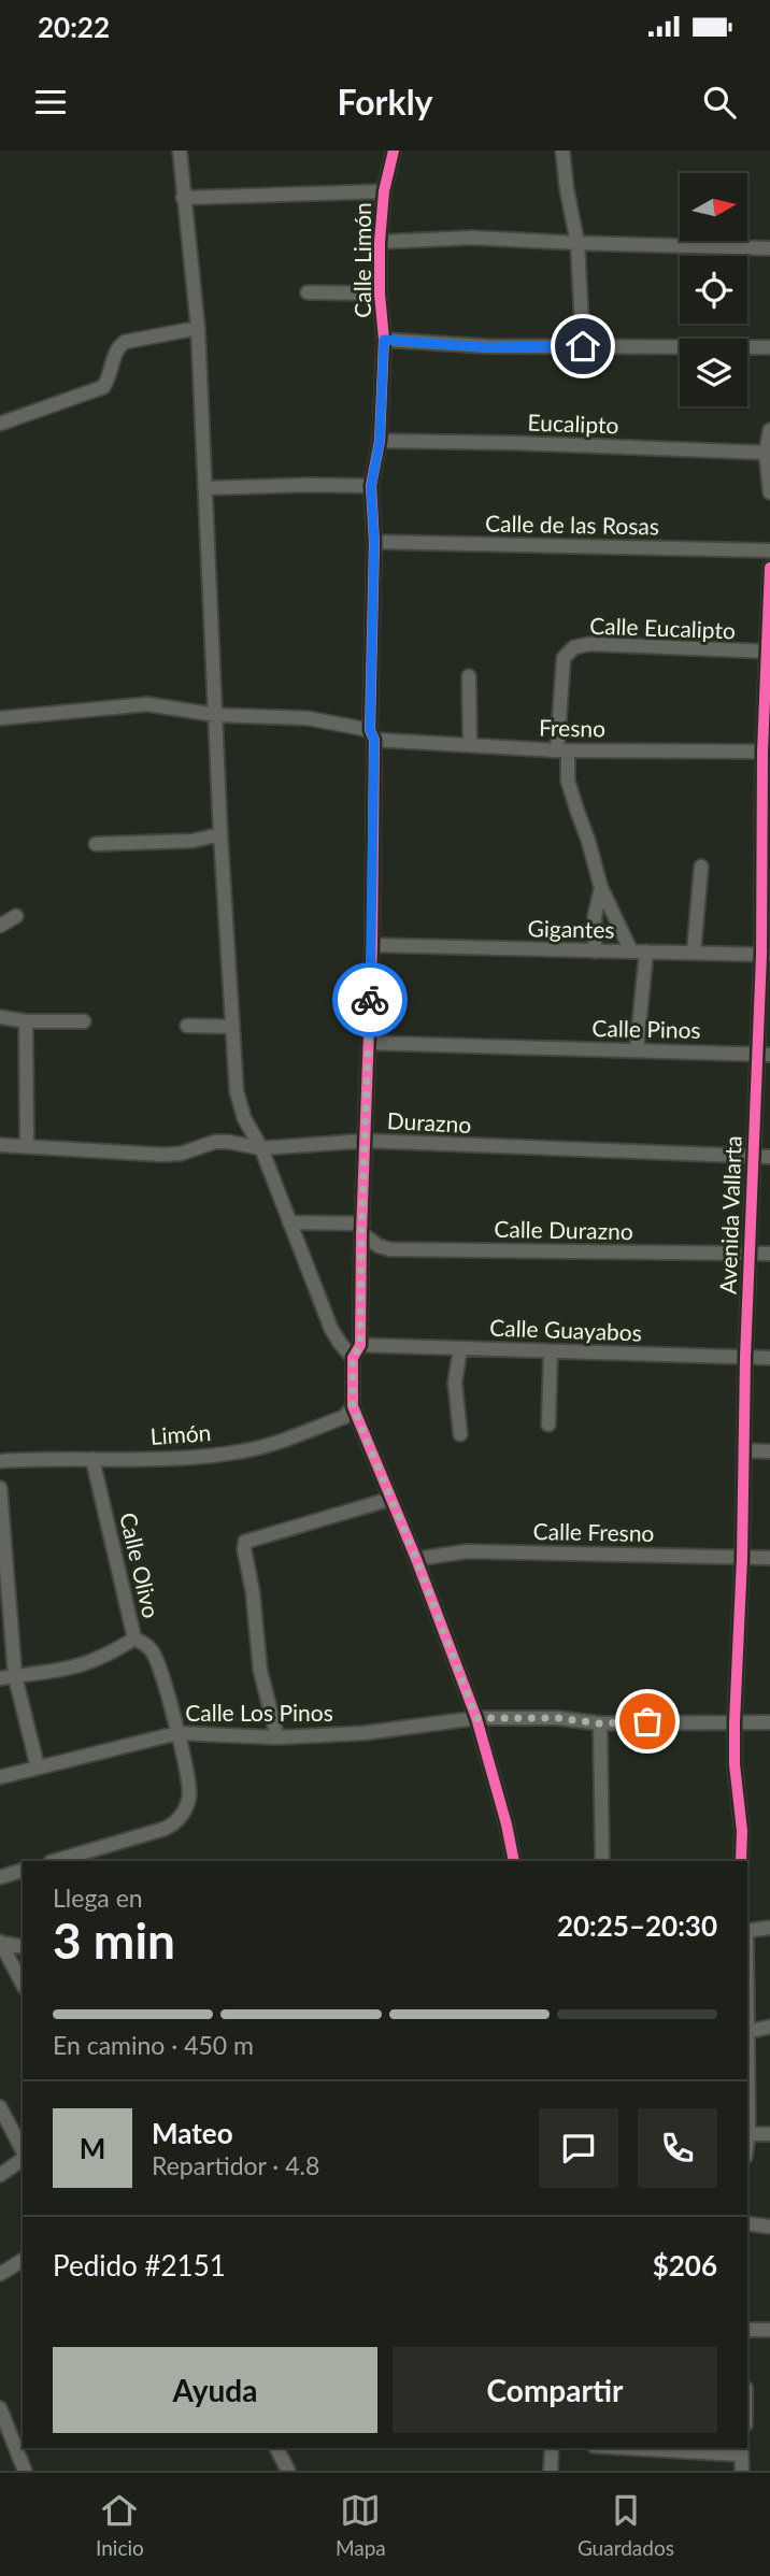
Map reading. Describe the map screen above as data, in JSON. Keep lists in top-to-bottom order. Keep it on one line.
{"streets":{"street":["Calle Limón","Eucalipto","Calle de las Rosas","Calle Eucalipto","Fresno","Gigantes","Calle Pinos","Durazno","Avenida Vallarta","Calle Durazno","Calle Guayabos","Limón","Calle Fresno","Calle Olivo","Calle Los Pinos"]},"crossings":[["Calle Limón","Eucalipto"],["Calle Limón","Calle de las Rosas"],["Calle Limón","Fresno"],["Calle Limón","Gigantes"],["Calle Limón","Calle Pinos"],["Calle Limón","Durazno"],["Calle Limón","Calle Durazno"],["Calle Limón","Calle Guayabos"],["Calle Eucalipto","Fresno"],["Calle Eucalipto","Gigantes"],["Calle Eucalipto","Avenida Vallarta"],["Fresno","Avenida Vallarta"],["Gigantes","Avenida Vallarta"],["Calle Pinos","Avenida Vallarta"],["Durazno","Avenida Vallarta"],["Avenida Vallarta","Calle Durazno"],["Avenida Vallarta","Calle Guayabos"],["Avenida Vallarta","Calle Fresno"],["Avenida Vallarta","Calle Los Pinos"],["Limón","Calle Olivo"],["Calle Olivo","Calle Los Pinos"]],"north":"right","page":{"status":"20:22","header":"Forkly","heading":["3 min","Llega en","20:25–20:30"],"panel":["Mateo","Repartidor · 4.8","Pedido #2151","$206"],"bar":"En camino · 450 m","round":"M","buttons":["Ayuda","Compartir"],"tabs":["Inicio","Mapa","Guardados"]}}
